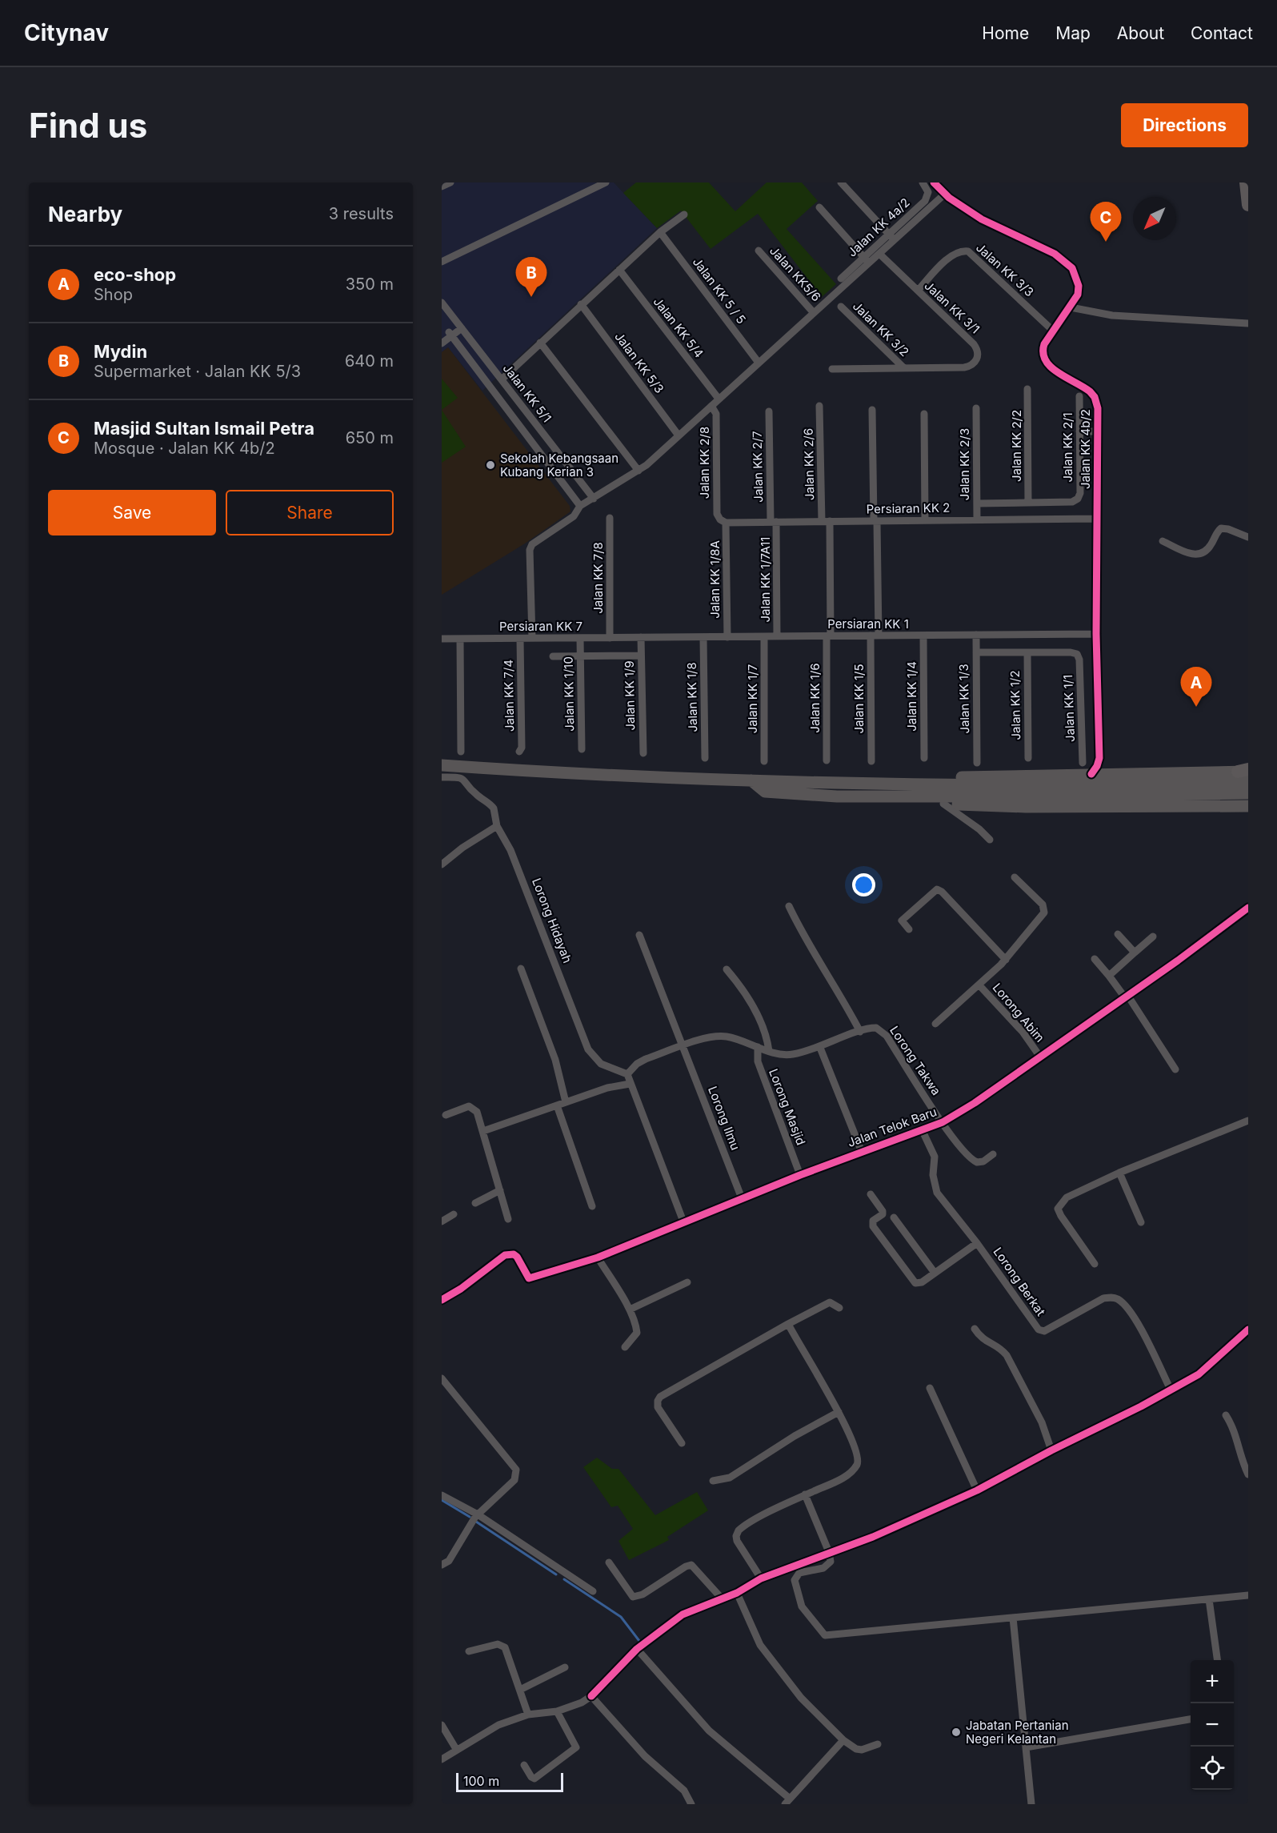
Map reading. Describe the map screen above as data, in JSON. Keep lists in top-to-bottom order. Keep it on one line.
{"streets":{"street":["Jalan KK 4a/2","Jalan KK 3/3","Jalan KK5/6","Jalan KK 5 / 5","Jalan KK 3/1","Jalan KK 5/4","Jalan KK 3/2","Jalan KK 5/3","Jalan KK 5/1","Jalan KK 2/2","Jalan KK 2/1","Jalan KK 4b/2","Jalan KK 2/8","Jalan KK 2/6","Jalan KK 2/3","Jalan KK 2/7","Persiaran KK 2","Jalan KK 7/8","Jalan KK 1/8A","Jalan KK 1/7A11","Persiaran KK 1","Persiaran KK 7","Jalan KK 1/10","Jalan KK 7/4","Jalan KK 1/9","Jalan KK 1/4","Jalan KK 1/8","Jalan KK 1/6","Jalan KK 1/7","Jalan KK 1/5","Jalan KK 1/3","Jalan KK 1/2","Jalan KK 1/1","Lorong Hidayah","Lorong Abim","Lorong Takwa","Lorong Masjid","Lorong Ilmu","Jalan Telok Baru","Lorong Berkat"]},"crossings":[["Jalan KK 3/3","Jalan KK 3/1"],["Jalan KK 3/3","Jalan KK 4b/2"],["Jalan KK 3/1","Jalan KK 3/2"],["Jalan KK 2/2","Jalan KK 2/1"],["Jalan KK 2/2","Persiaran KK 2"],["Jalan KK 4b/2","Persiaran KK 2"],["Jalan KK 4b/2","Persiaran KK 1"],["Jalan KK 2/8","Persiaran KK 2"],["Jalan KK 2/8","Jalan KK 1/8A"],["Jalan KK 2/6","Persiaran KK 2"],["Jalan KK 2/6","Persiaran KK 1"],["Jalan KK 2/6","Jalan KK 1/6"],["Jalan KK 2/3","Persiaran KK 2"],["Jalan KK 2/7","Persiaran KK 2"],["Jalan KK 2/7","Jalan KK 1/7A11"],["Persiaran KK 2","Jalan KK 1/8A"],["Persiaran KK 2","Jalan KK 1/7A11"],["Jalan KK 7/8","Persiaran KK 7"],["Jalan KK 1/8A","Persiaran KK 1"],["Jalan KK 1/7A11","Persiaran KK 1"],["Persiaran KK 1","Persiaran KK 7"],["Persiaran KK 1","Jalan KK 1/9"],["Persiaran KK 1","Jalan KK 1/4"],["Persiaran KK 1","Jalan KK 1/8"],["Persiaran KK 1","Jalan KK 1/6"],["Persiaran KK 1","Jalan KK 1/7"],["Persiaran KK 1","Jalan KK 1/5"],["Persiaran KK 1","Jalan KK 1/3"],["Persiaran KK 7","Jalan KK 1/10"],["Persiaran KK 7","Jalan KK 7/4"],["Persiaran KK 7","Jalan KK 1/9"],["Jalan KK 1/2","Jalan KK 1/1"],["Lorong Abim","Jalan Telok Baru"],["Lorong Takwa","Jalan Telok Baru"],["Lorong Masjid","Jalan Telok Baru"],["Lorong Ilmu","Jalan Telok Baru"],["Jalan Telok Baru","Lorong Berkat"]],"places":["Sekolah Kebangsaan Kubang Kerian 3","Jabatan Pertanian Negeri Kelantan"],"scale_bar":"100 m","north":"bottom left","page":{"header":"Citynav","nav":["Home","Map","About","Contact"],"buttons":["Directions",["Save","Share"]],"title":"Find us","heading":["Nearby","3 results"],"pins":["C","B","A"],"list":[{"mark":"A","name":"eco-shop","note":"Shop","value":"350 m"},{"mark":"B","name":"Mydin","note":"Supermarket · Jalan KK 5/3","value":"640 m"},{"mark":"C","name":"Masjid Sultan Ismail Petra","note":"Mosque · Jalan KK 4b/2","value":"650 m"}],"map_buttons":["+","−"],"scale":"100 m"}}
